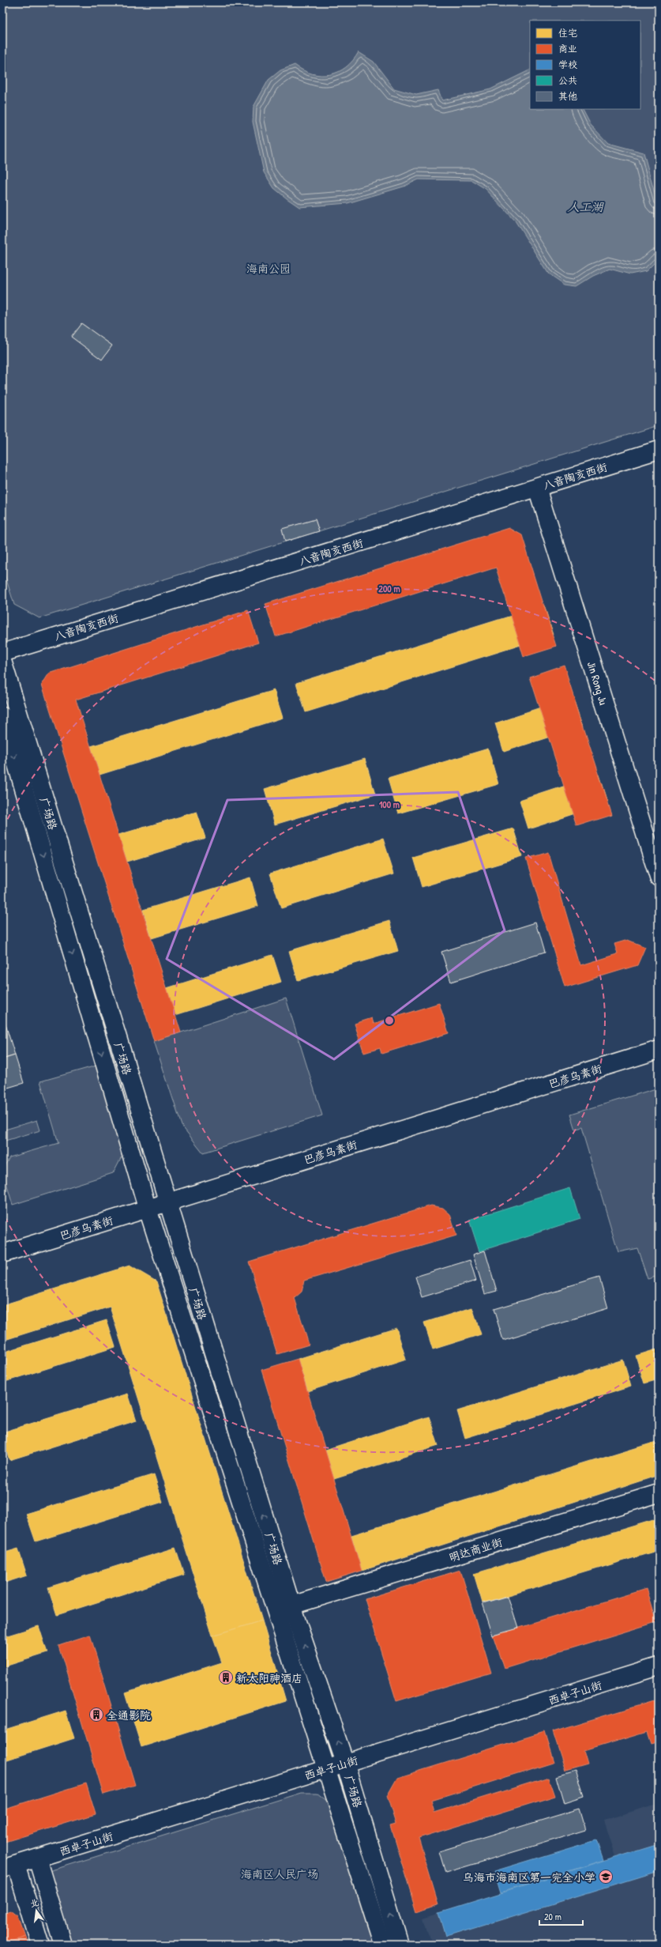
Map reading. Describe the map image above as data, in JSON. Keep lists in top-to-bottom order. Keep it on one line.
{"streets":{"street":["八音陶亥西街","Jin Rong Ju","广场路","巴彦乌素街","明达商业街","西卓子山街"]},"crossings":[["八音陶亥西街","Jin Rong Ju"],["广场路","巴彦乌素街"],["广场路","明达商业街"],["广场路","西卓子山街"]],"water":["人工湖"],"parks":["海南公园","海南区人民广场"],"places":{"building":["新太阳神酒店","全通影院"],"school or university":["乌海市海南区第一完全小学"]},"legend":["住宅","商业","学校","公共","其他"],"scale_bar":"20 m","north":"top","rings":["200 m","100 m"]}
